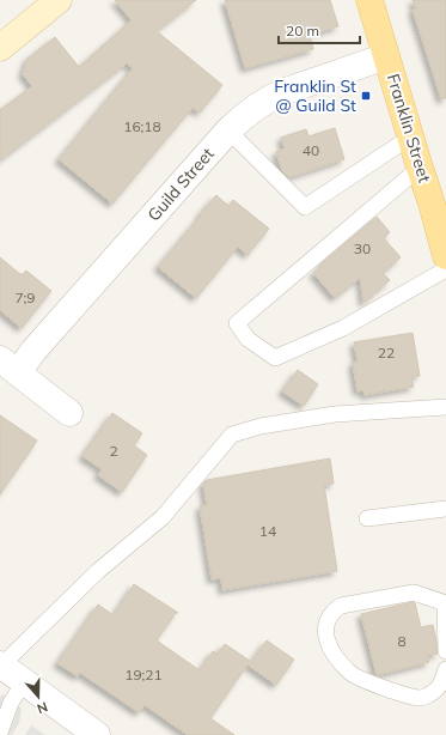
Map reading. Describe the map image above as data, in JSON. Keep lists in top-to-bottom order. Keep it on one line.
{"streets":{"main road":["Franklin Street"],"street":["Guild Street"]},"crossings":[["Franklin Street","Guild Street"]],"places":{"transit":["Franklin St @ Guild St"]},"house_numbers":["16;18","40","30","7;9","22","2","14","8","19;21"],"scale_bar":"20 m","north":"bottom"}
